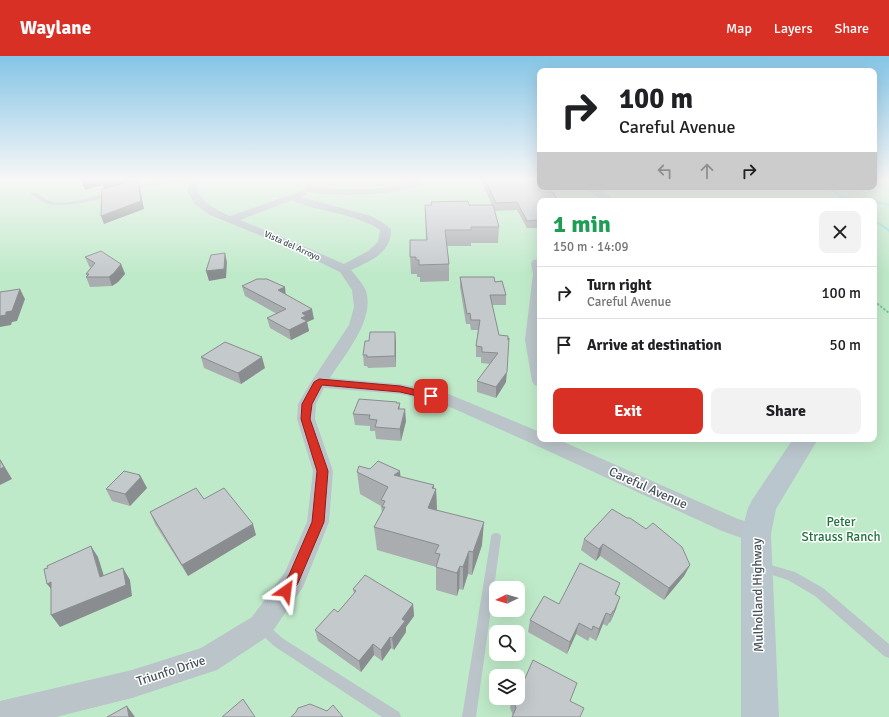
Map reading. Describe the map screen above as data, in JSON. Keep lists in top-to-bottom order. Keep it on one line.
{"streets":{"main road":["Mulholland Highway"],"street":["Vista del Arroyo","Careful Avenue","Triunfo Drive"]},"crossings":[["Vista del Arroyo","Triunfo Drive"],["Careful Avenue","Mulholland Highway"],["Careful Avenue","Triunfo Drive"]],"parks":["Peter Strauss Ranch"],"north":"left","page":{"header":"Waylane","nav":["Map","Layers","Share"],"turn":["100 m","Careful Avenue"],"heading":["1 min","150 m · 14:09"],"list":[{"name":"Turn right","note":"Careful Avenue","value":"100 m"},{"name":"Arrive at destination","value":"50 m"}],"buttons":["Exit","Share"]}}
